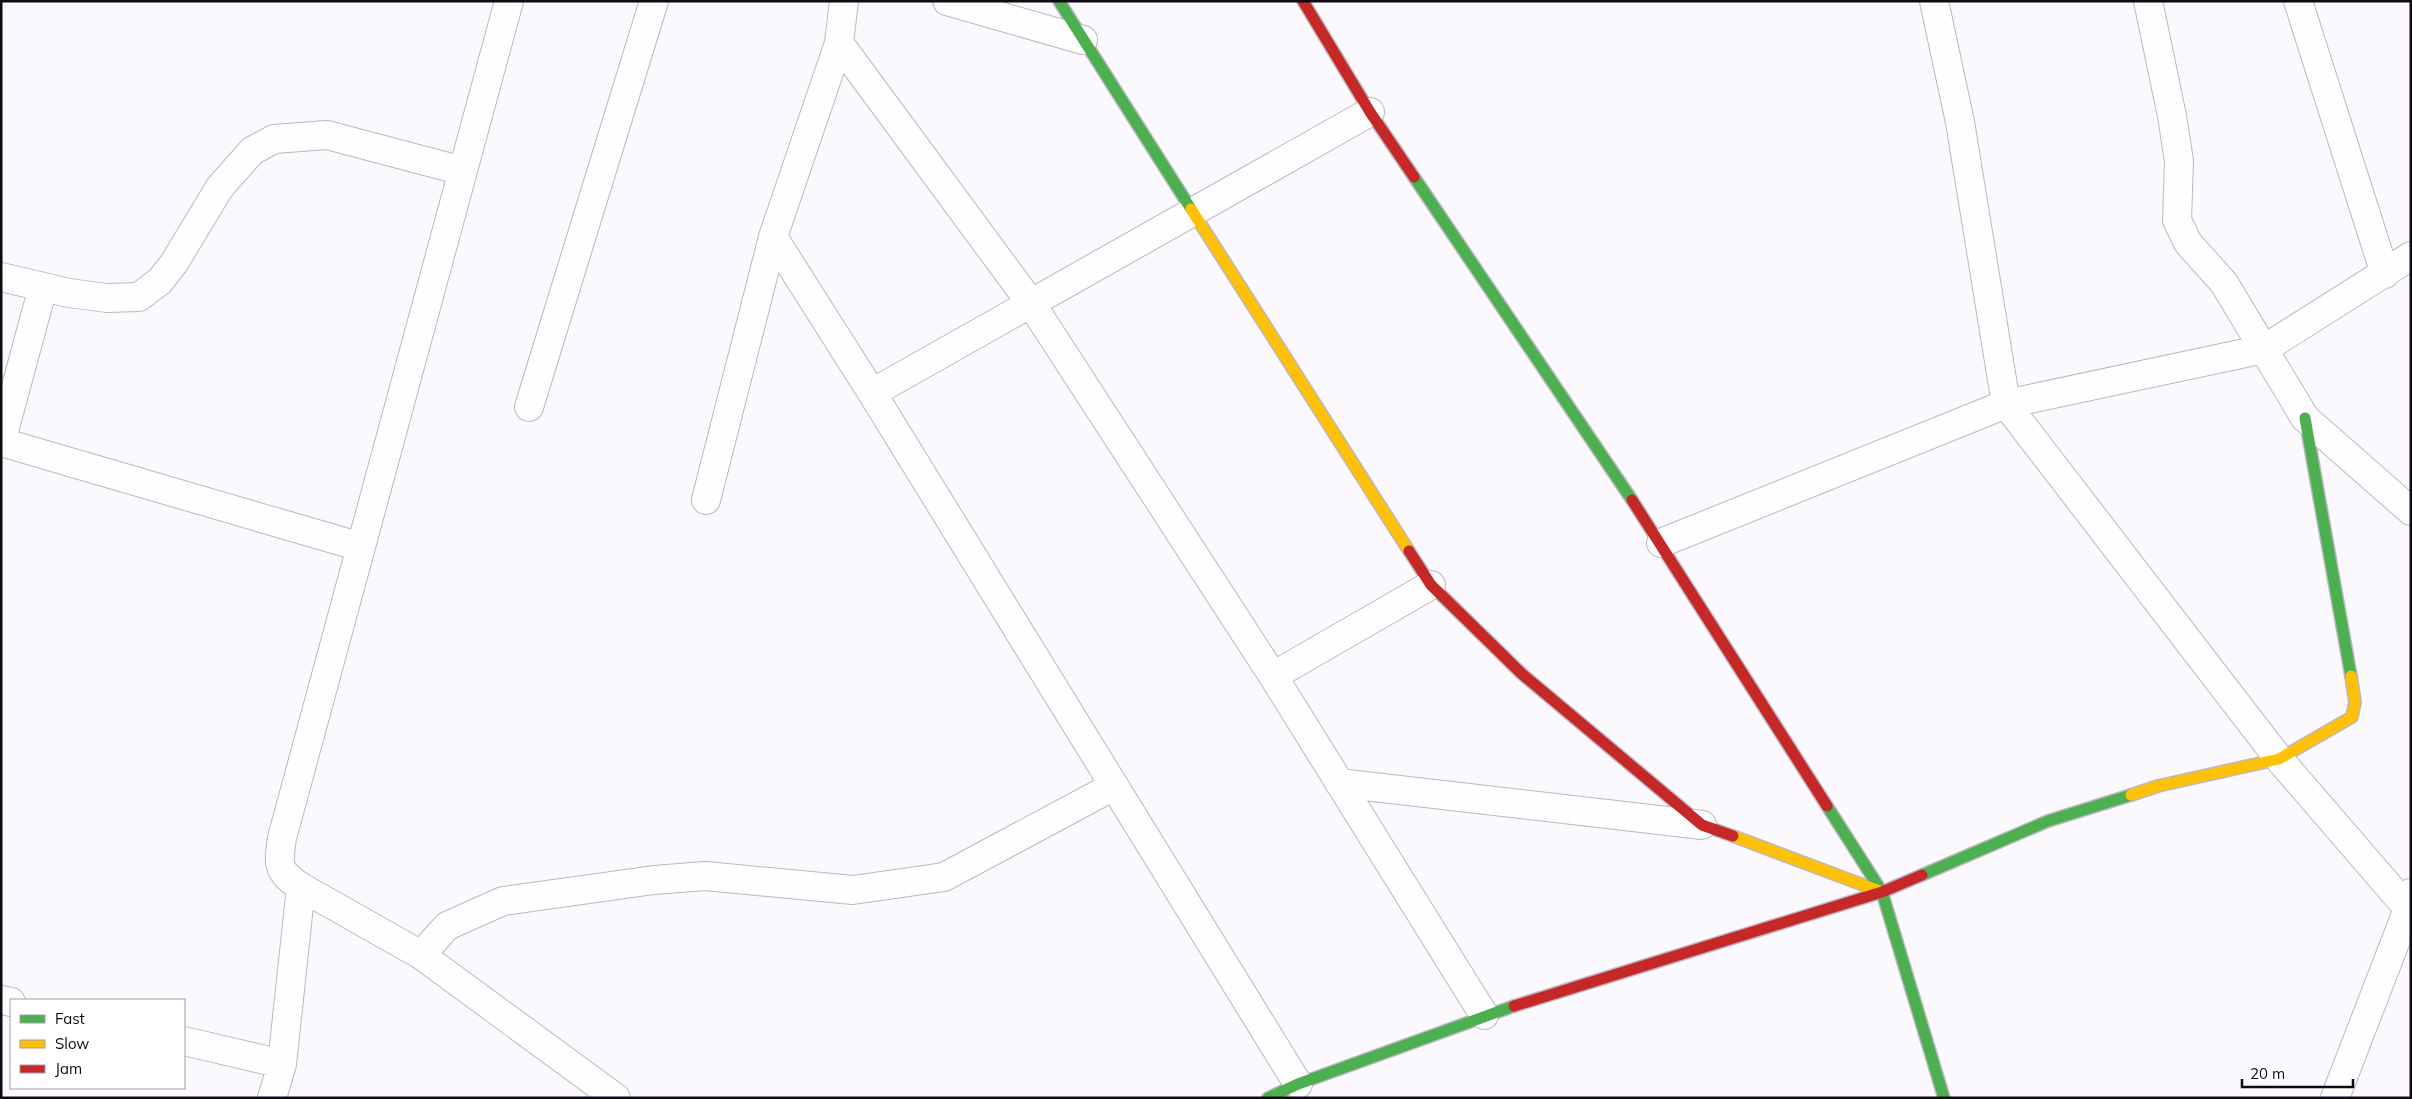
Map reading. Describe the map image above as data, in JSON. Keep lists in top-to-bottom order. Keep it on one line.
{"legend":["Fast","Slow","Jam"],"scale_bar":"20 m"}
